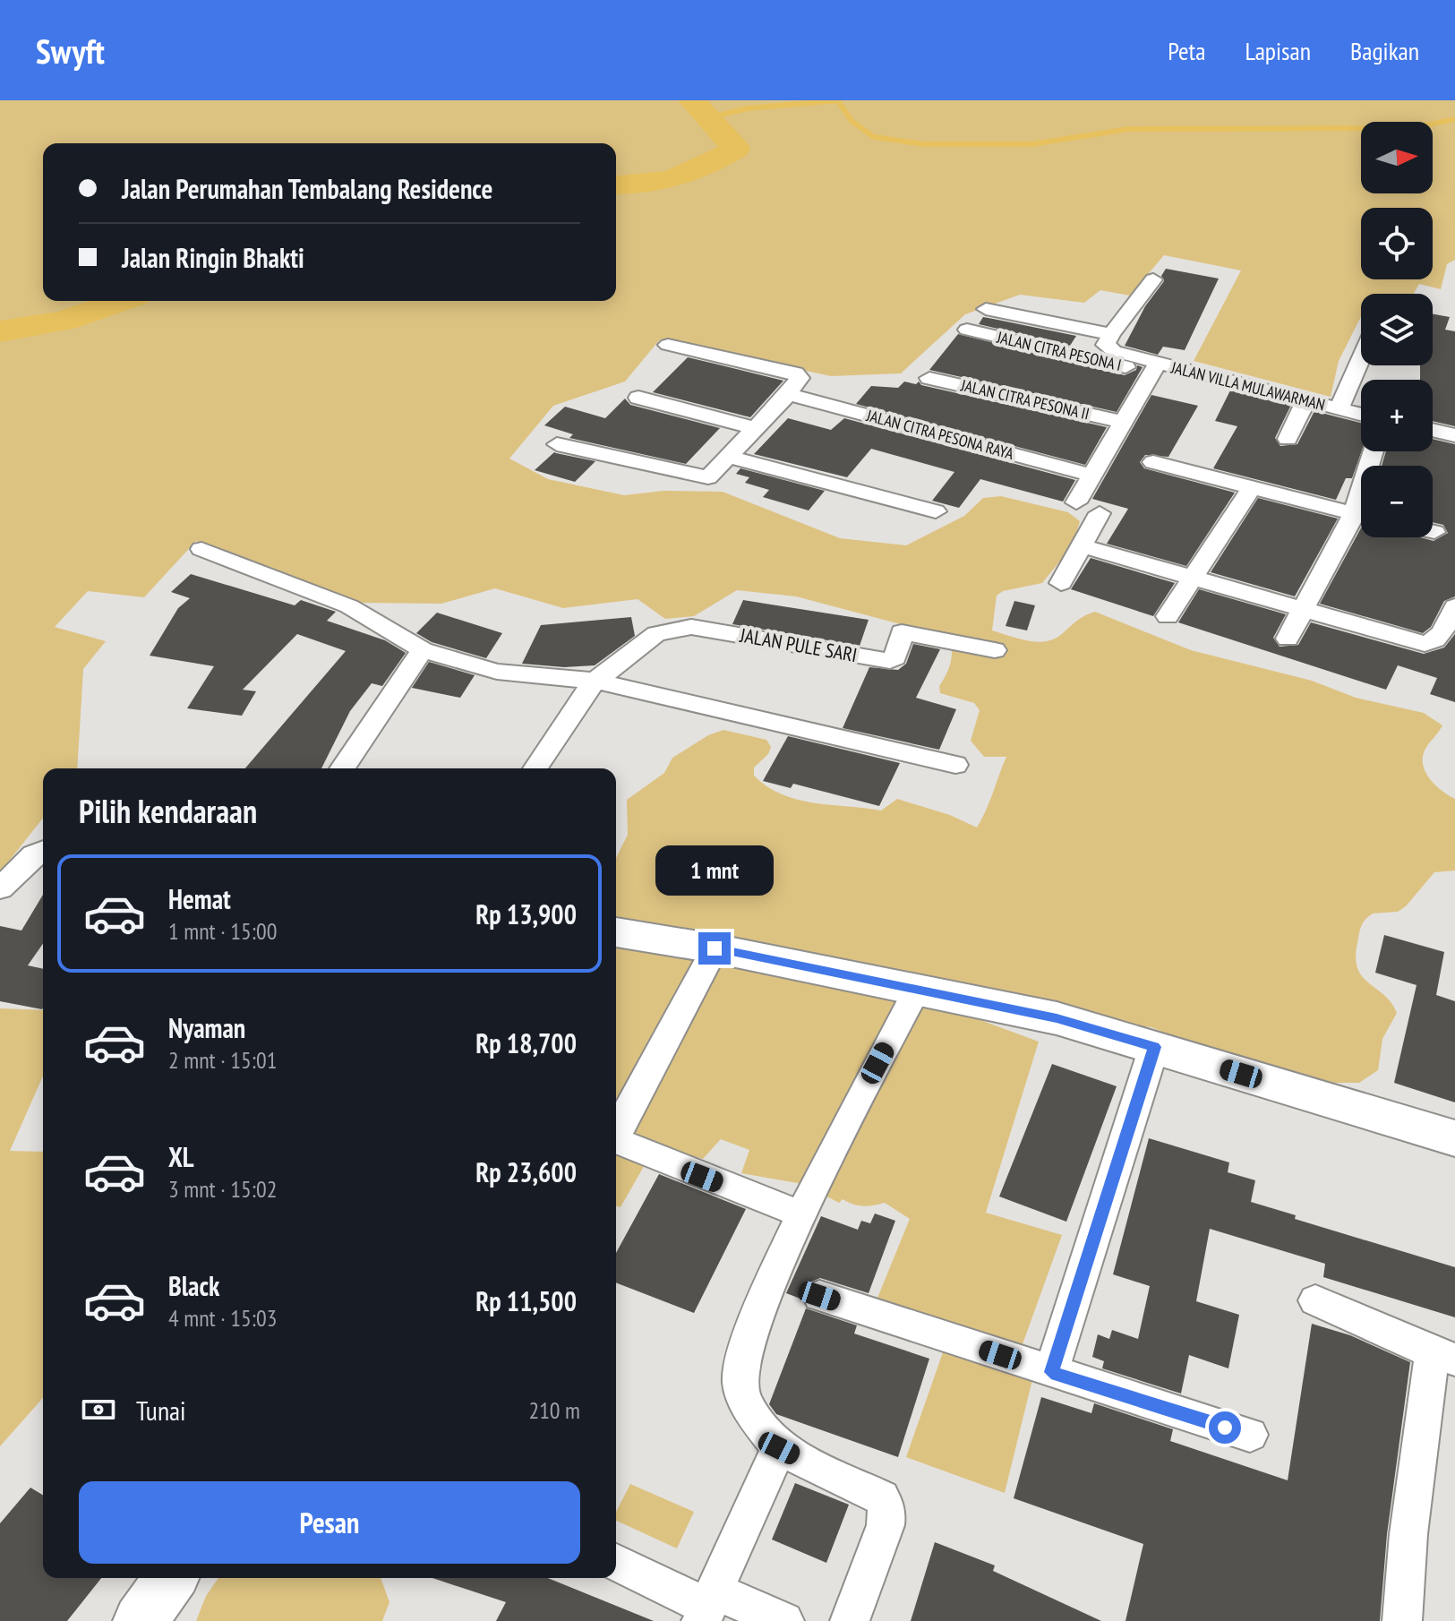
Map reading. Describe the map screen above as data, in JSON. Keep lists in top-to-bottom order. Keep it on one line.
{"streets":{"street":["JALAN CITRA PESONA I","JALAN VILLA MULAWARMAN","JALAN CITRA PESONA II","JALAN CITRA PESONA RAYA","JALAN PULE SARI"]},"crossings":[["JALAN CITRA PESONA I","JALAN VILLA MULAWARMAN"]],"north":"right","page":{"header":"Swyft","nav":["Peta","Lapisan","Bagikan"],"map_buttons":["+","−"],"banner":["Jalan Perumahan Tembalang Residence","Jalan Ringin Bhakti"],"heading":"Pilih kendaraan","bubble":"1 mnt","list":[{"name":"Hemat","note":"1 mnt · 15:00","value":"Rp 13,900"},{"name":"Nyaman","note":"2 mnt · 15:01","value":"Rp 18,700"},{"name":"XL","note":"3 mnt · 15:02","value":"Rp 23,600"},{"name":"Black","note":"4 mnt · 15:03","value":"Rp 11,500"}],"pay":["Tunai","210 m"],"buttons":"Pesan"}}
